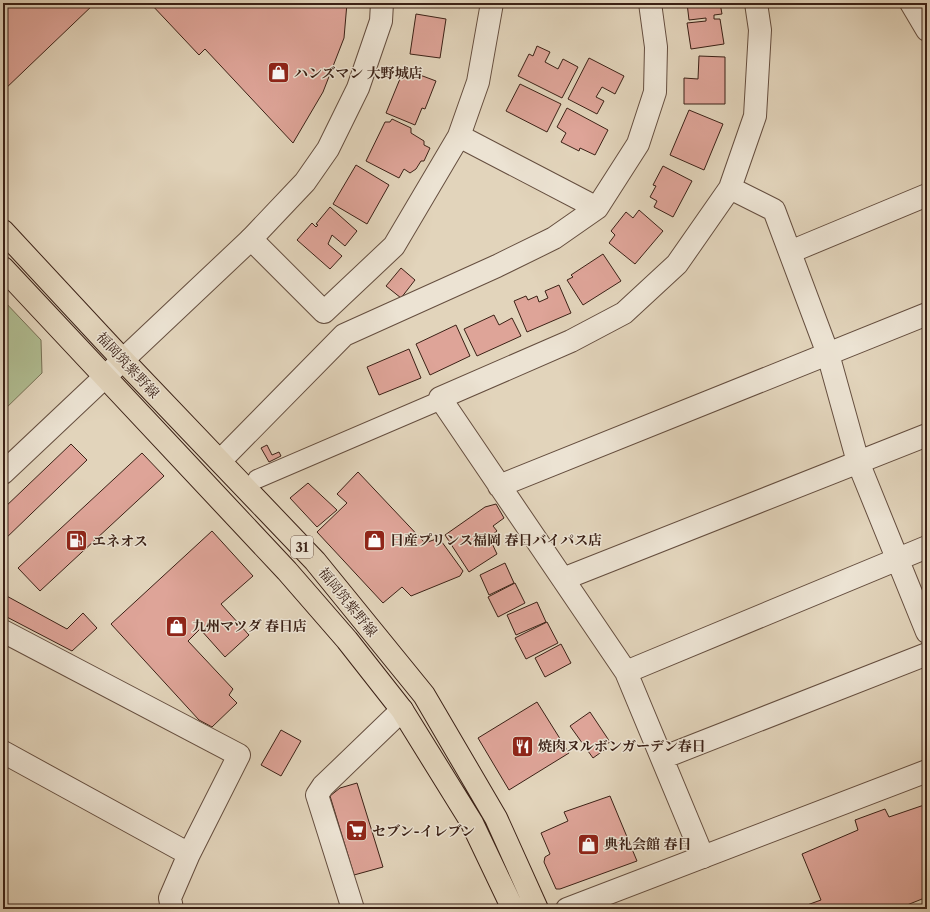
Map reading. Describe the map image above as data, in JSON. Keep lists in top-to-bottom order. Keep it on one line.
{"streets":{"main road":["福岡筑紫野線","31"]},"places":{"shop":["ハンズマン 大野城店","日産プリンス福岡 春日バイパス店","九州マツダ 春日店","典礼会館 春日"],"fuel station":["エネオス"],"restaurant":["焼肉ヌルボンガーデン春日"],"supermarket":["セブン-イレブン"]}}
